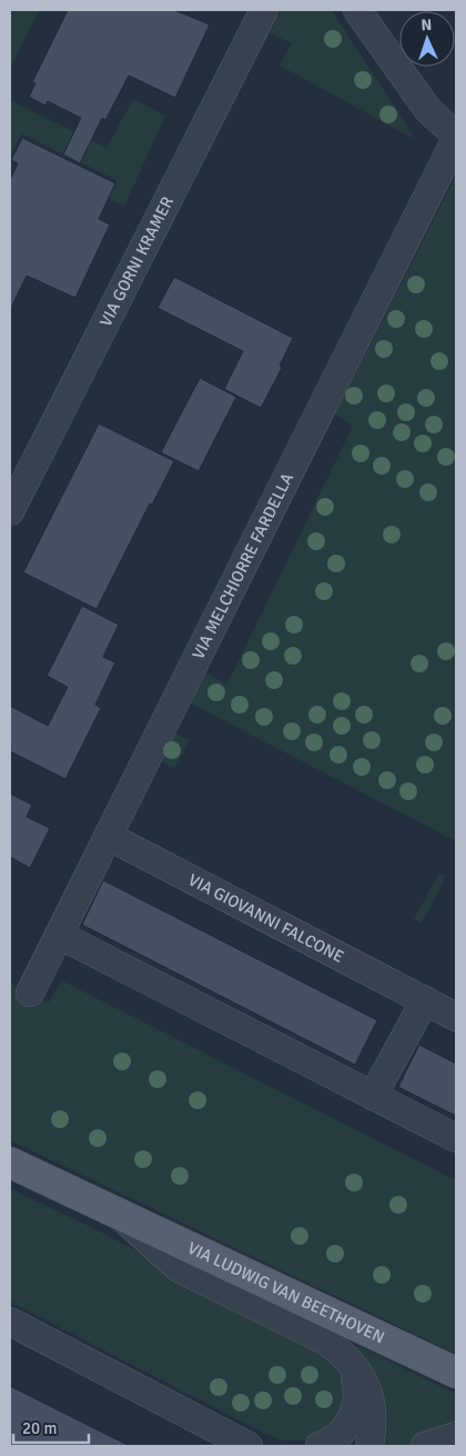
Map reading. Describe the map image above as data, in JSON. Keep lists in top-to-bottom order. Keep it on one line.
{"streets":{"main road":["VIA LUDWIG VAN BEETHOVEN"],"street":["VIA GORNI KRAMER","VIA MELCHIORRE FARDELLA","VIA GIOVANNI FALCONE"]},"crossings":[["VIA MELCHIORRE FARDELLA","VIA GIOVANNI FALCONE"]],"scale_bar":"20 m","north":"top"}
